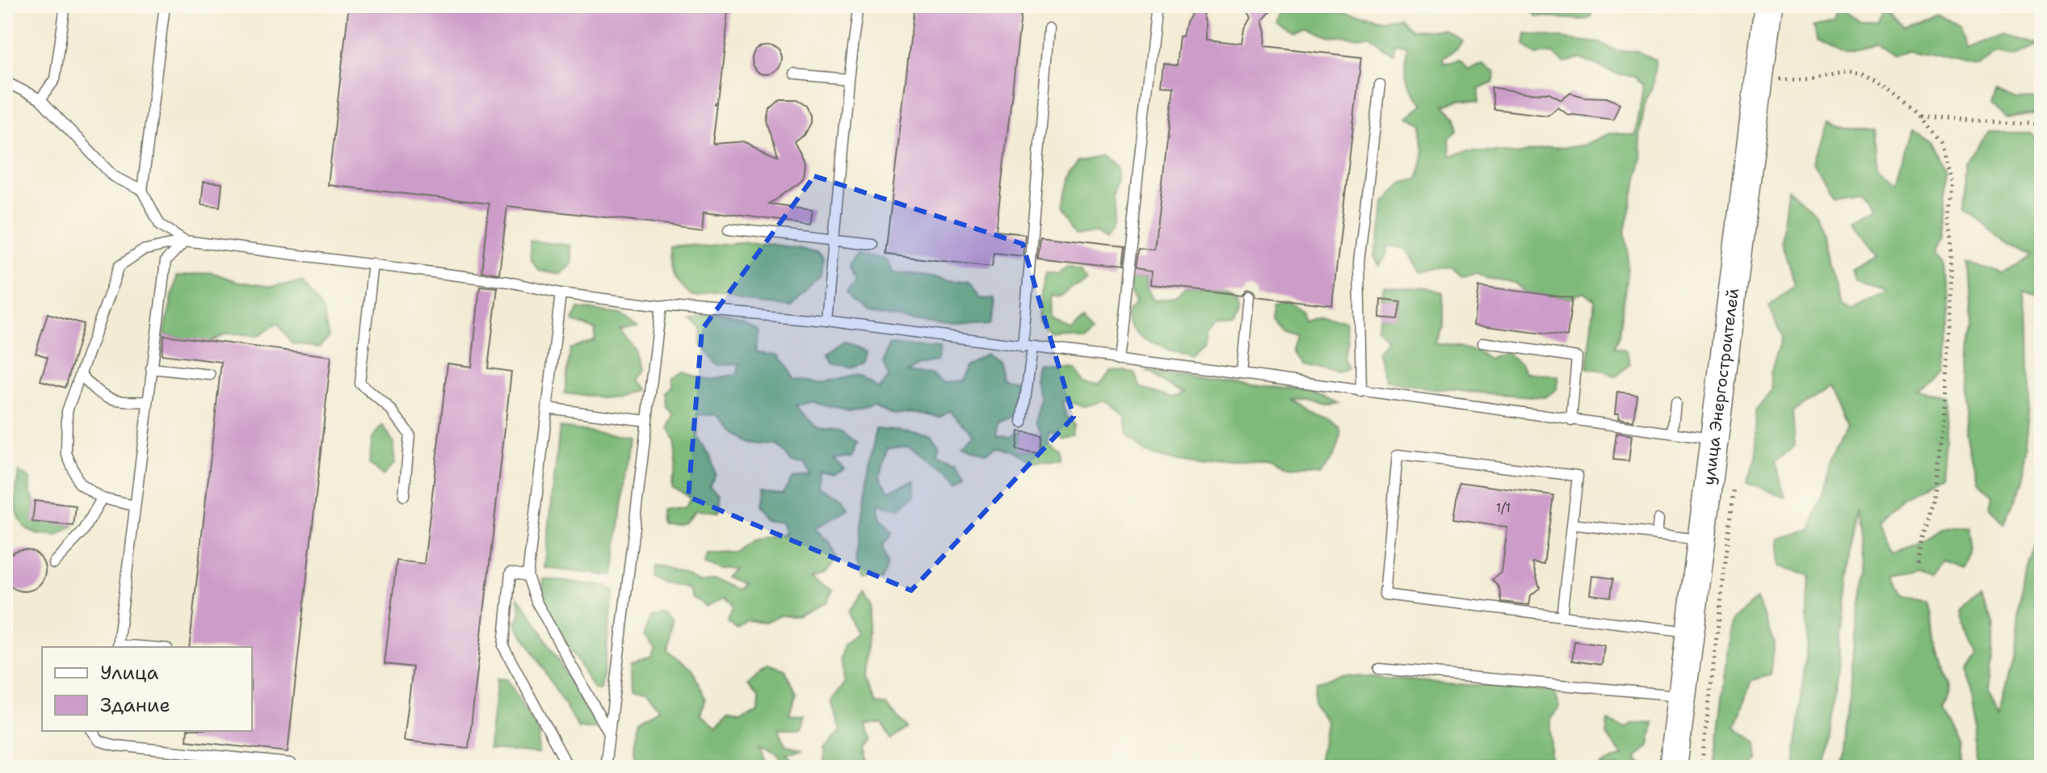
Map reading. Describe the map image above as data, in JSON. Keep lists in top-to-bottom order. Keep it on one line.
{"streets":{"main road":["улица Энергостроителей"]},"house_numbers":["1/1"],"legend":["Улица","Здание"]}
